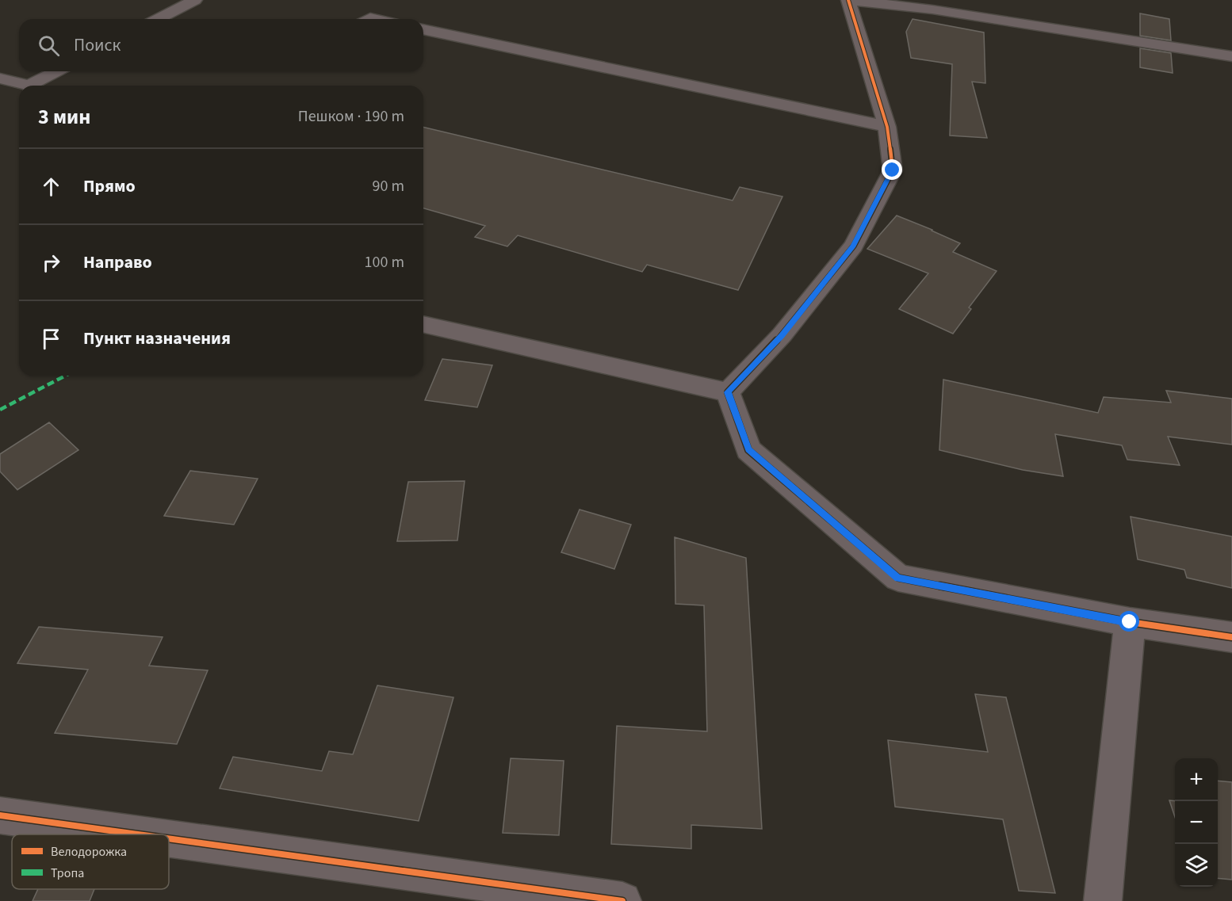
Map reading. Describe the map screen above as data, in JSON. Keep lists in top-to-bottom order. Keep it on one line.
{"legend":["Велодорожка","Тропа"],"page":{"search":"Поиск","heading":["3 мин","Пешком · 190 m"],"list":[["Прямо","90 m"],["Направо","100 m"],"Пункт назначения"],"map_buttons":["+","−"]}}
